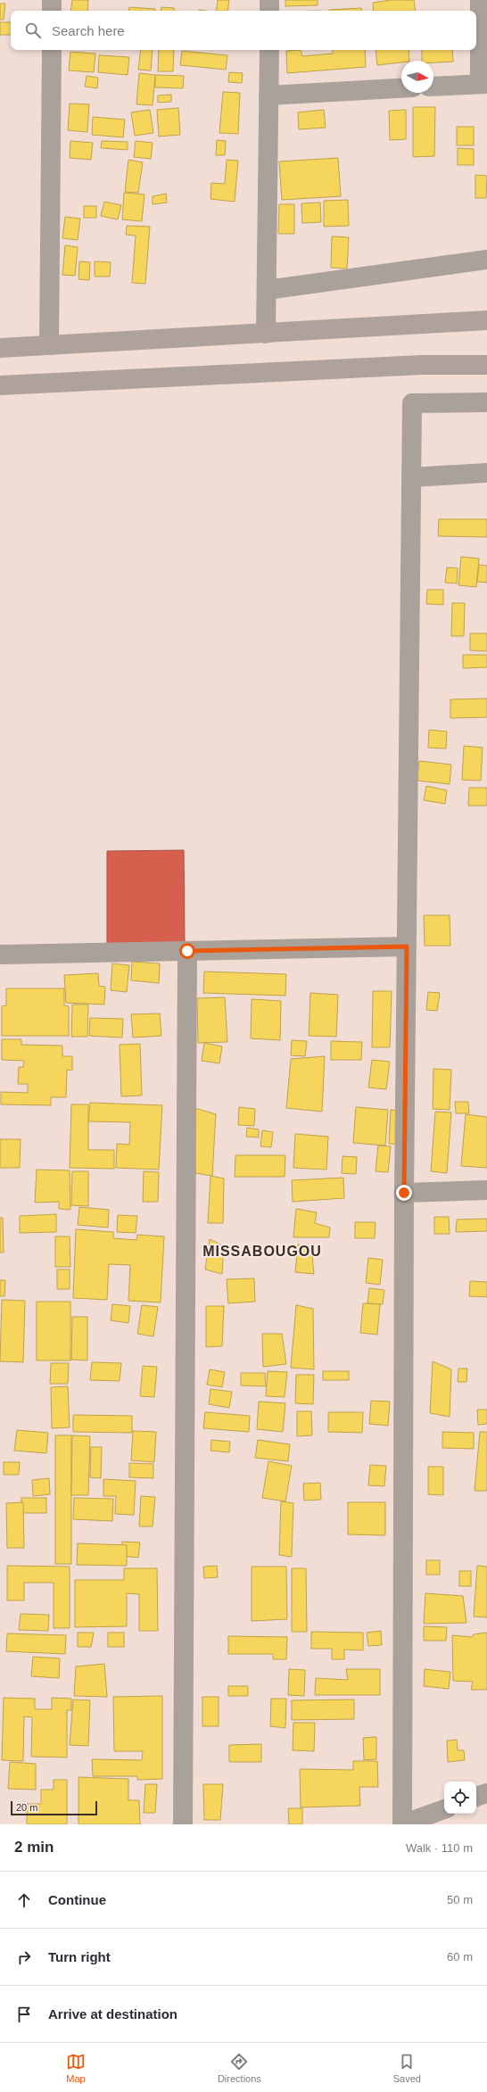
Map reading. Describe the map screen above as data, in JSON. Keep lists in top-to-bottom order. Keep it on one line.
{"districts":["MISSABOUGOU"],"scale_bar":"20 m","north":"right","page":{"search":"Search here","scale":"20 m","heading":["2 min","Walk · 110 m"],"list":[["Continue","50 m"],["Turn right","60 m"],"Arrive at destination"],"nav":["Map","Directions","Saved"]}}
